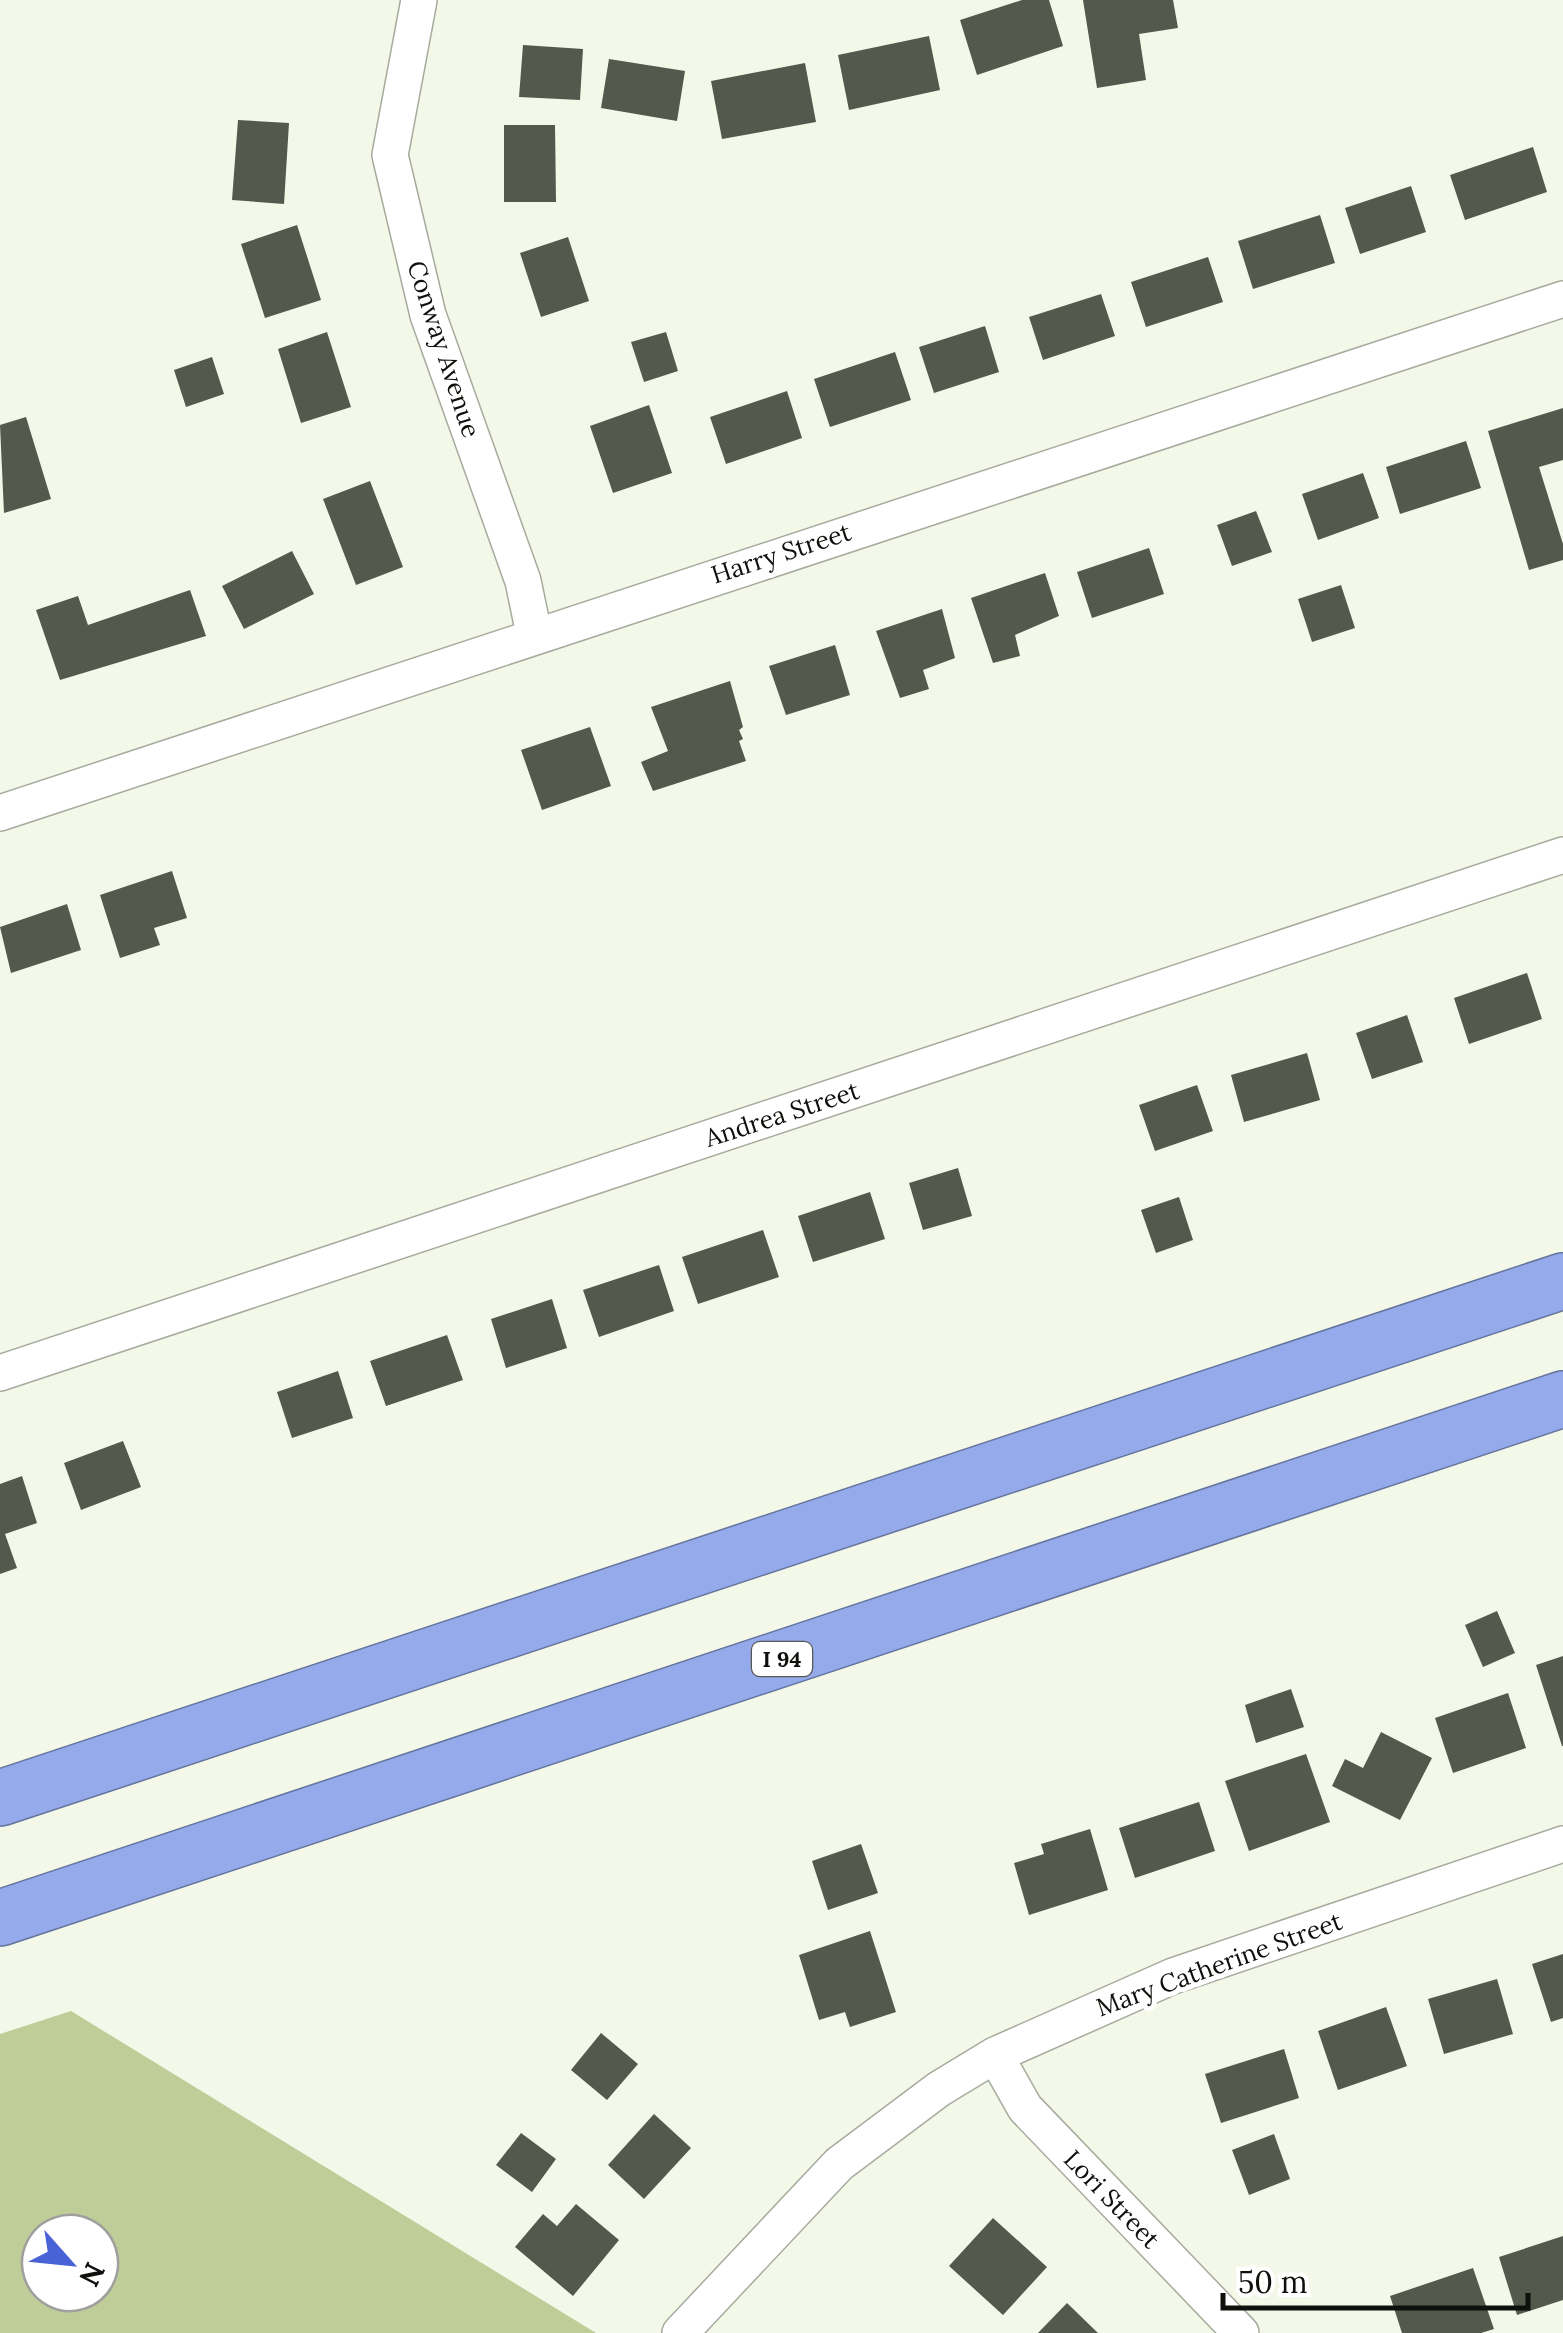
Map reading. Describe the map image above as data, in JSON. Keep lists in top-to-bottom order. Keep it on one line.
{"streets":{"highway":["I 94"],"street":["Conway Avenue","Harry Street","Andrea Street","Mary Catherine Street","Lori Street"]},"crossings":[["Conway Avenue","Harry Street"],["Mary Catherine Street","Lori Street"]],"scale_bar":"50 m","north":"bottom right"}
